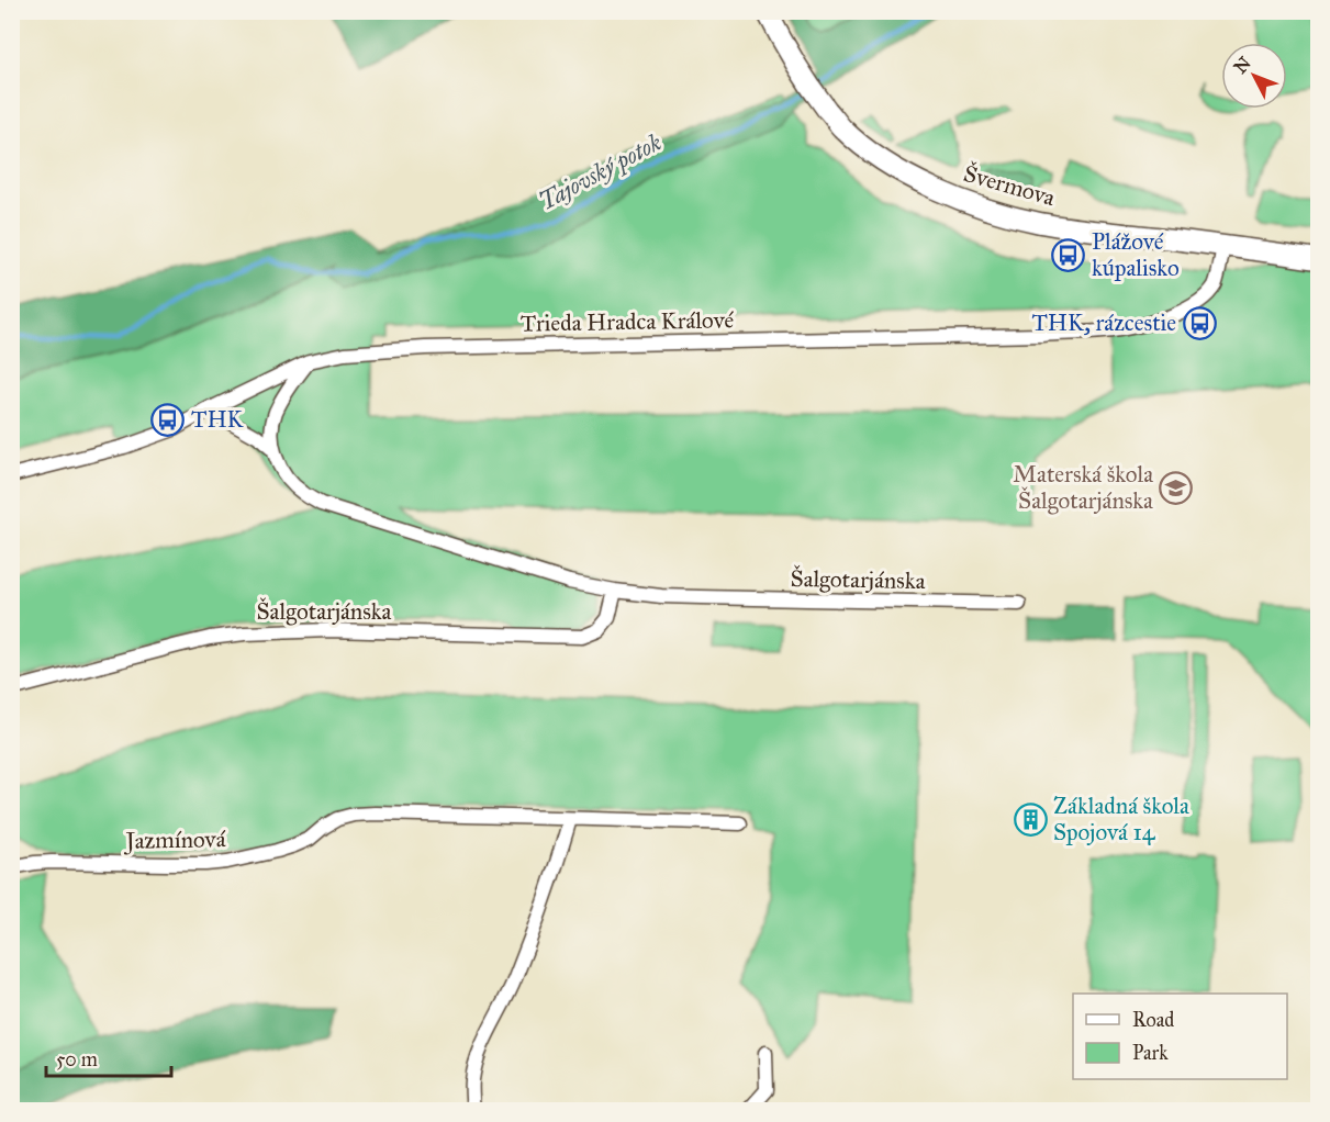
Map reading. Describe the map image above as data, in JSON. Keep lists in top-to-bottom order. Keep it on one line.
{"streets":{"street":["Švermova","Trieda Hradca Králové","Šalgotarjánska","Jazmínová"]},"crossings":[["Švermova","Trieda Hradca Králové"],["Trieda Hradca Králové","Šalgotarjánska"]],"water":["Tajovský potok"],"places":{"bus stop":["Plážové kúpalisko","THK, rázcestie","THK"],"school or university":["Materská škola Šalgotarjánska"],"building":["Základná škola Spojová 14"]},"legend":["Road","Park"],"scale_bar":"50 m","north":"top left"}
